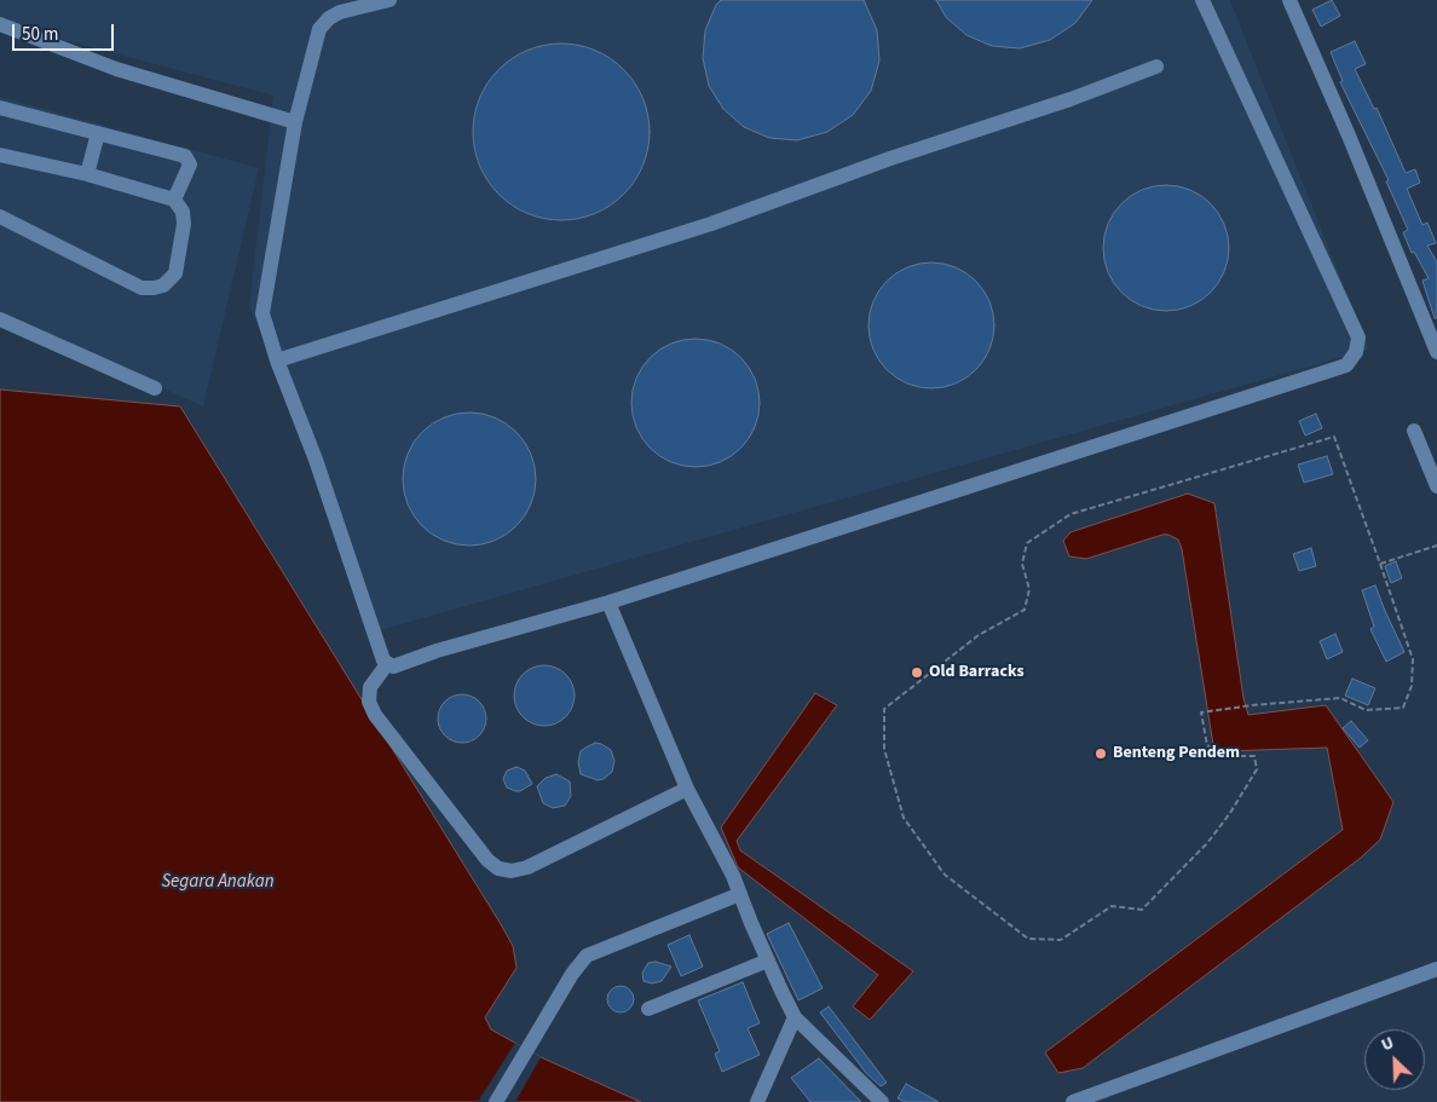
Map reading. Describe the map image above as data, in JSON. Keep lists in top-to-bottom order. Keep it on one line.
{"water":["Segara Anakan"],"places":["Old Barracks","Benteng Pendem"],"scale_bar":"50 m","north":"top left"}
